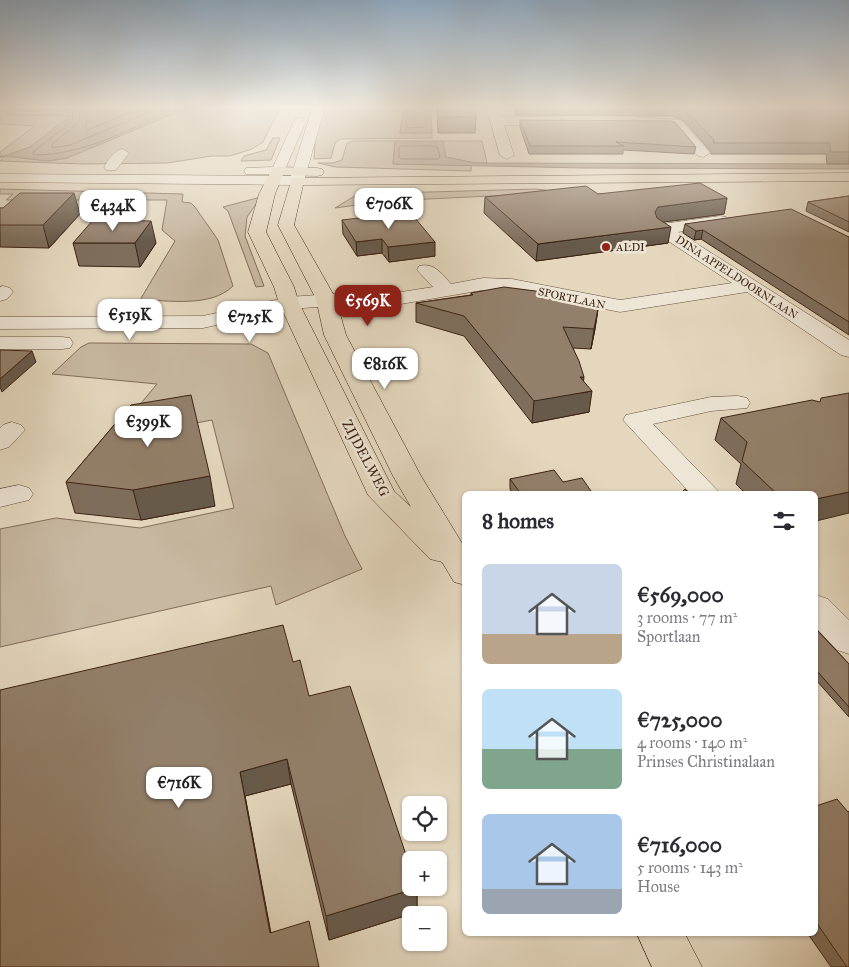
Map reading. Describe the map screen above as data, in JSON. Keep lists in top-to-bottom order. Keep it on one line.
{"streets":{"main road":["ZIJDELWEG"],"street":["DINA APPELDOORNLAAN","SPORTLAAN"]},"crossings":[["DINA APPELDOORNLAAN","SPORTLAAN"],["SPORTLAAN","ZIJDELWEG"]],"places":["ALDI"],"page":{"price":["€706K","€434K","€569K","€519K","€725K","€816K","€399K","€716K"],"heading":"8 homes","list":[{"name":"€569,000","note":"3 rooms · 77 m² · Sportlaan"},{"name":"€725,000","note":"4 rooms · 140 m² · Prinses Christinalaan"},{"name":"€716,000","note":"5 rooms · 143 m² · House"}],"map_buttons":["+","−"]}}
